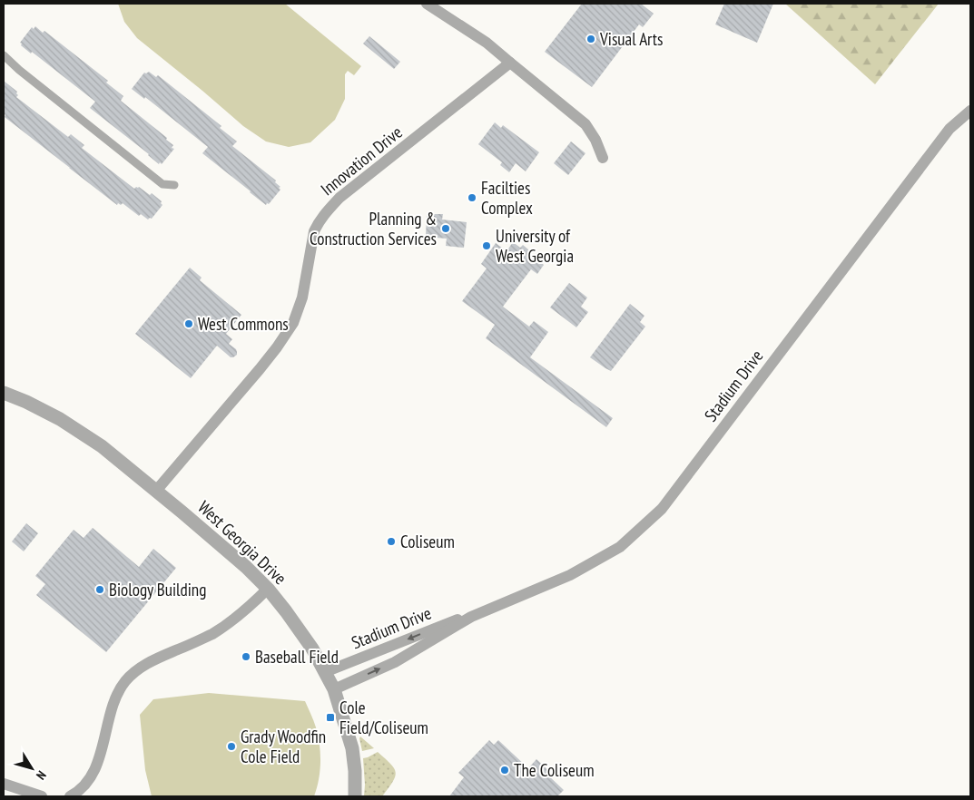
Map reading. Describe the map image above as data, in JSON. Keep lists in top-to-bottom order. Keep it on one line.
{"streets":{"street":["Innovation Drive","Stadium Drive","West Georgia Drive"]},"crossings":[["Innovation Drive","West Georgia Drive"],["Stadium Drive","West Georgia Drive"]],"places":{"other":["Visual Arts","Facilties Complex","Planning & Construction Services","University of West Georgia","West Commons","Coliseum","Biology Building","Baseball Field","Grady Woodfin Cole Field","The Coliseum"],"transit":["Cole Field/Coliseum"]},"north":"bottom right"}
